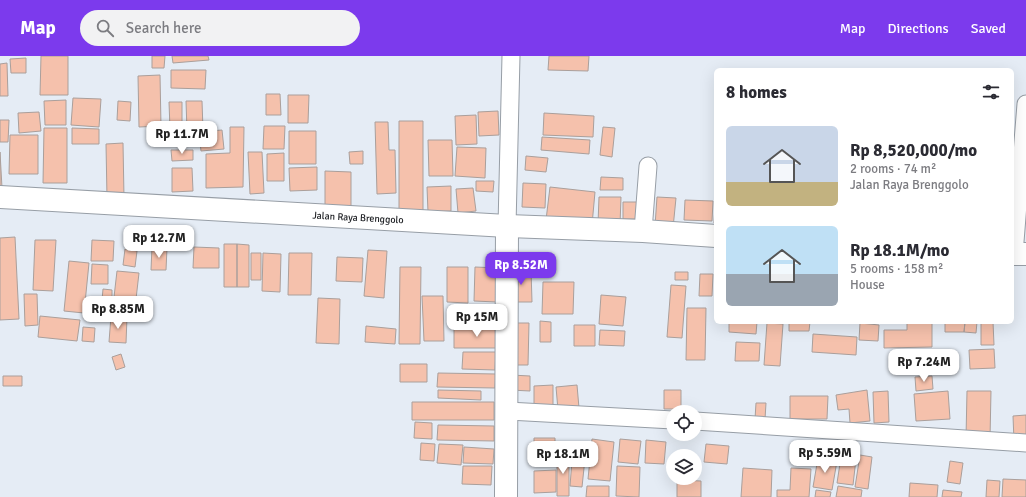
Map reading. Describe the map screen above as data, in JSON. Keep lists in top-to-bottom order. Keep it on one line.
{"streets":{"main road":["Jalan Raya Brenggolo"]},"page":{"header":"Map","search":"Search here","nav":["Map","Directions","Saved"],"heading":"8 homes","list":[{"name":"Rp 8,520,000/mo","note":"2 rooms · 74 m² · Jalan Raya Brenggolo"},{"name":"Rp 18.1M/mo","note":"5 rooms · 158 m² · House"}],"price":["Rp 11.7M","Rp 12.7M","Rp 8.52M","Rp 8.85M","Rp 15M","Rp 7.24M","Rp 5.59M","Rp 18.1M"]}}
